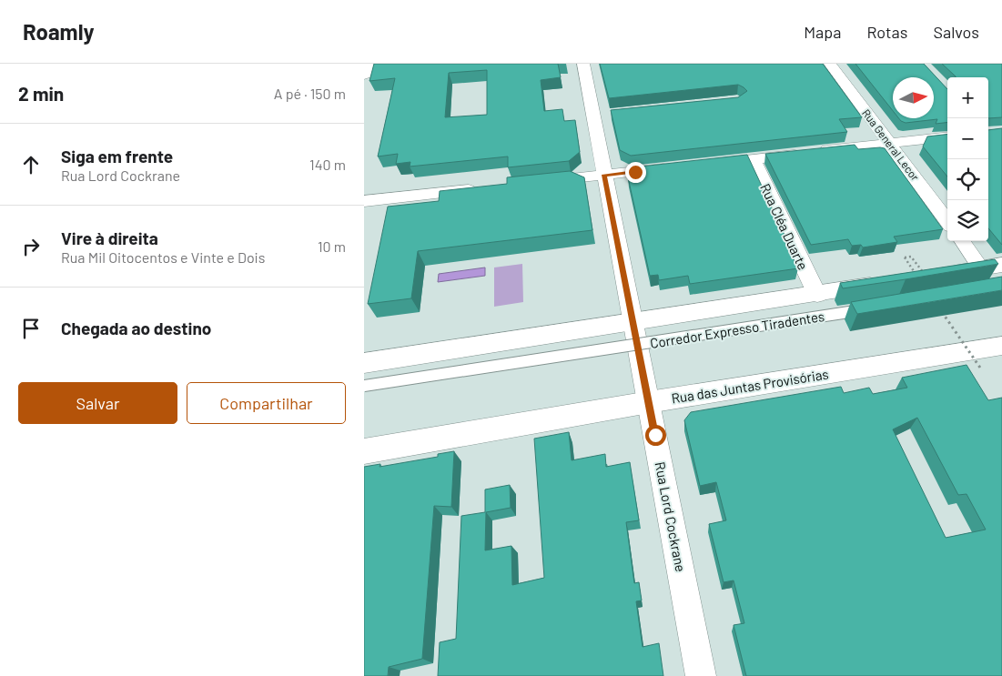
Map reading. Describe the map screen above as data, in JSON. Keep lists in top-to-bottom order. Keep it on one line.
{"streets":{"main road":["Rua das Juntas Provisórias"],"street":["Rua General Lecor","Rua Cléa Duarte","Rua Lord Cockrane"],"lane":["Corredor Expresso Tiradentes"]},"crossings":[["Rua das Juntas Provisórias","Rua Lord Cockrane"]],"north":"right","page":{"header":"Roamly","nav":["Mapa","Rotas","Salvos"],"heading":["2 min","A pé · 150 m"],"map_buttons":["+","−"],"list":[["Siga em frente","Rua Lord Cockrane","140 m"],["Vire à direita","Rua Mil Oitocentos e Vinte e Dois","10 m"],"Chegada ao destino"],"buttons":["Salvar","Compartilhar"]}}
